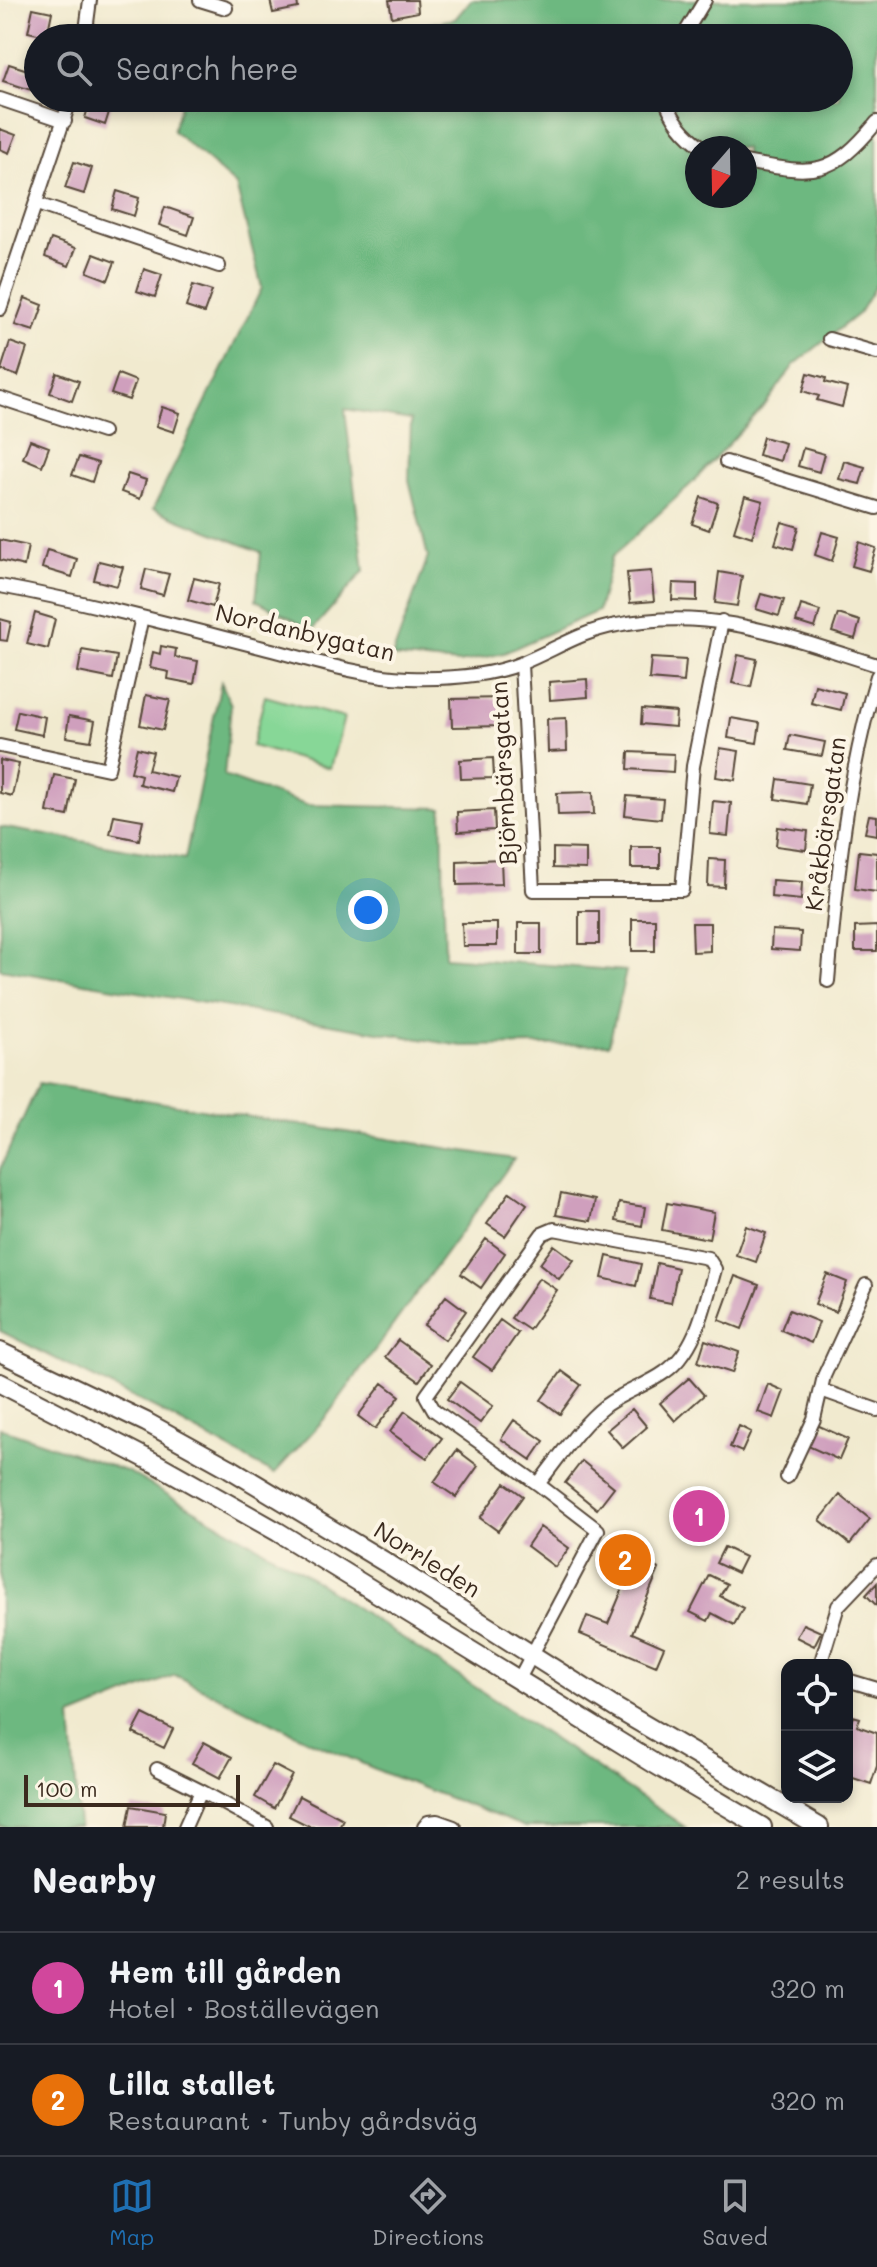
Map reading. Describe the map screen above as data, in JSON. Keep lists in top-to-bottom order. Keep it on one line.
{"streets":{"main road":["Norrleden"],"street":["Nordanbygatan","Björnbärsgatan","Kråkbärsgatan"]},"crossings":[["Nordanbygatan","Björnbärsgatan"]],"scale_bar":"100 m","north":"bottom","page":{"search":"Search here","pins":["1","2"],"scale":"100 m","heading":["Nearby","2 results"],"list":[{"mark":"1","name":"Hem till gården","note":"Hotel · Boställevägen","value":"320 m"},{"mark":"2","name":"Lilla stallet","note":"Restaurant · Tunby gårdsväg","value":"320 m"}],"nav":["Map","Directions","Saved"]}}
